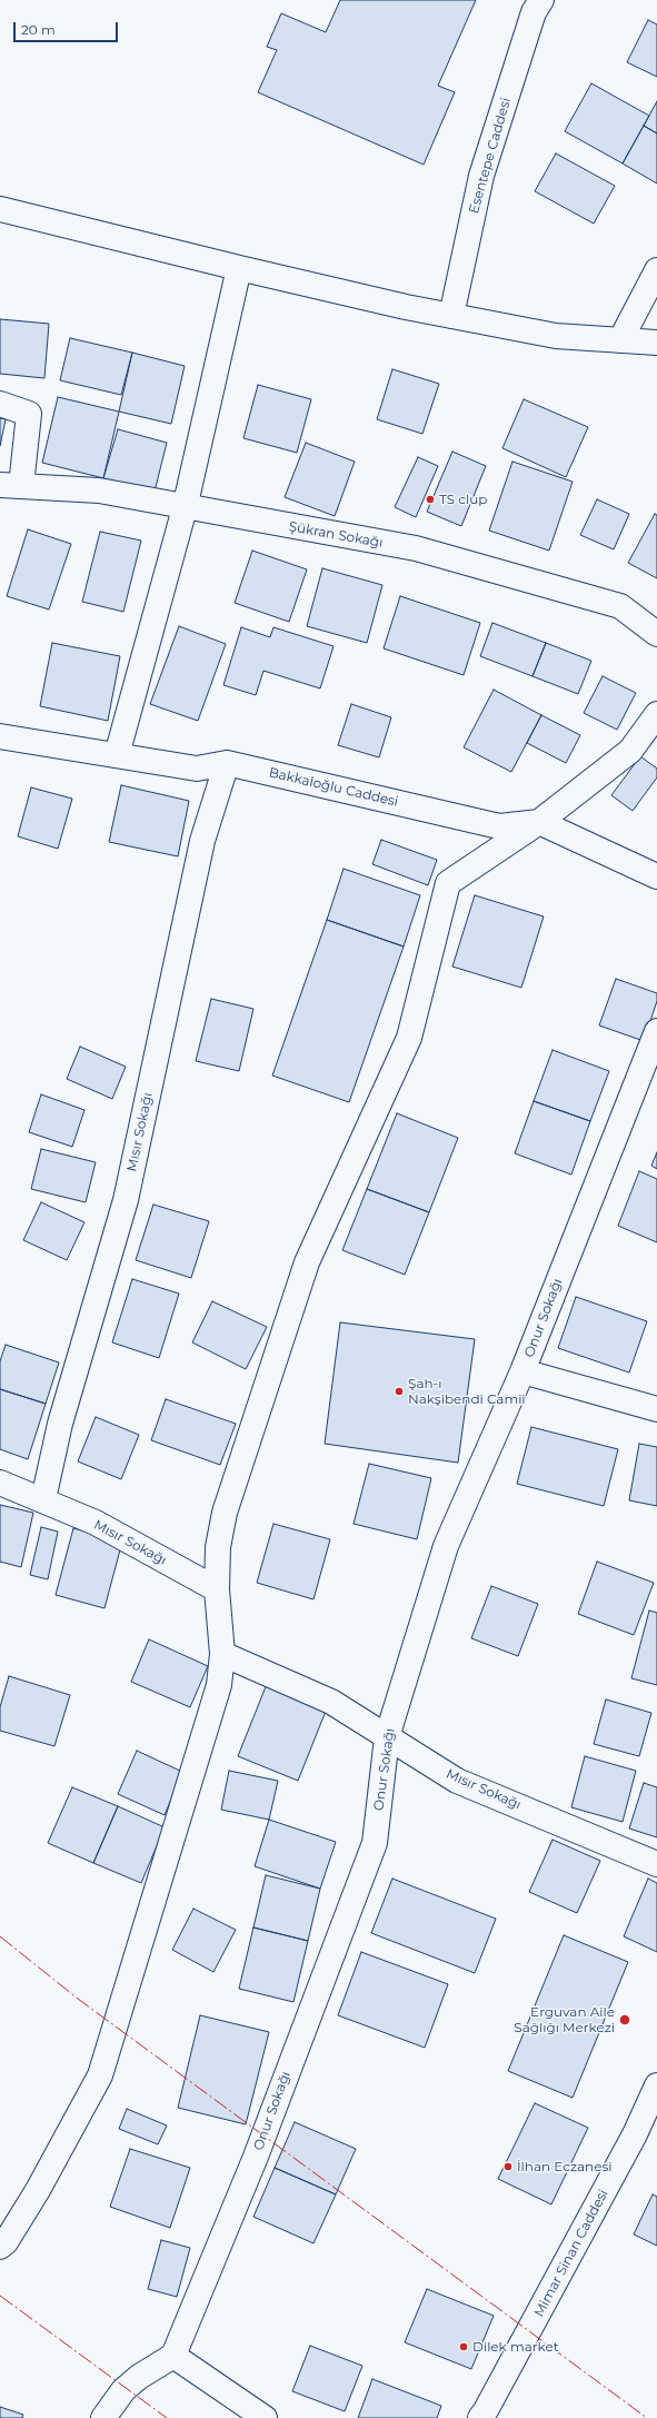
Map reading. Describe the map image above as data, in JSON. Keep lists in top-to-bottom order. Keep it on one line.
{"streets":{"street":["Esentepe Caddesi","Şükran Sokağı","Bakkaloğlu Caddesi","Mısır Sokağı","Onur Sokağı","Mimar Sinan Caddesi"]},"crossings":[["Bakkaloğlu Caddesi","Mısır Sokağı"],["Mısır Sokağı","Onur Sokağı"]],"places":["TS clup","Şah-ı Nakşibendi Camii","Erguvan Aile Sağlığı Merkezi","İlhan Eczanesi","Dilek market"],"scale_bar":"20 m"}
